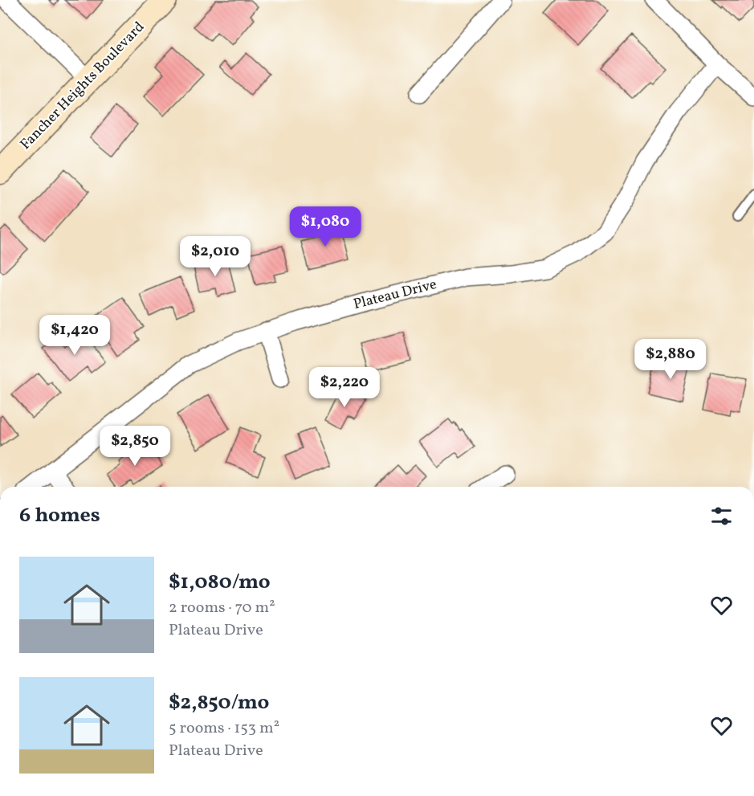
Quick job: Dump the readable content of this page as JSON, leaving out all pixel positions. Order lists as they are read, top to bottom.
{
  "streets": {
    "street": ["Fancher Heights Boulevard", "Plateau Drive"]
  },
  "page": {
    "price": [
      "$1,080",
      "$2,010",
      "$1,420",
      "$2,880",
      "$2,220",
      "$2,850"
    ],
    "heading": "6 homes",
    "list": [
      {
        "name": "$1,080/mo",
        "note": "2 rooms · 70 m² · Plateau Drive"
      },
      {
        "name": "$2,850/mo",
        "note": "5 rooms · 153 m² · Plateau Drive"
      }
    ]
  }
}
